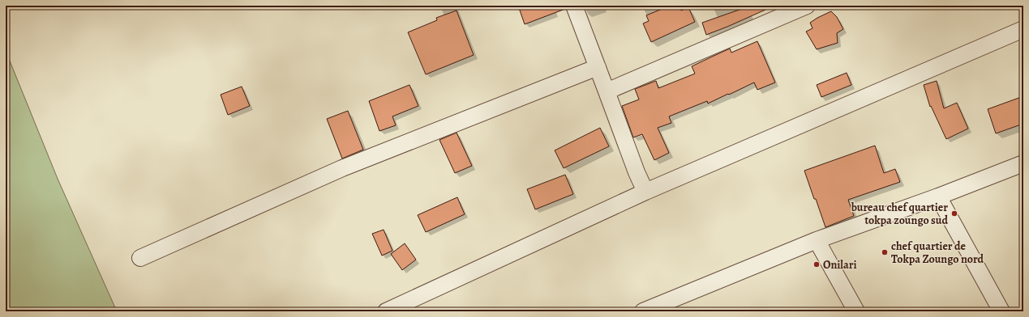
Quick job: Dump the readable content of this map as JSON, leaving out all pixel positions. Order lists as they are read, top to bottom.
{
  "places": ["bureau chef quartier tokpa zoungo sud", "chef quartier de Tokpa Zoungo nord", "Onilari"]
}
